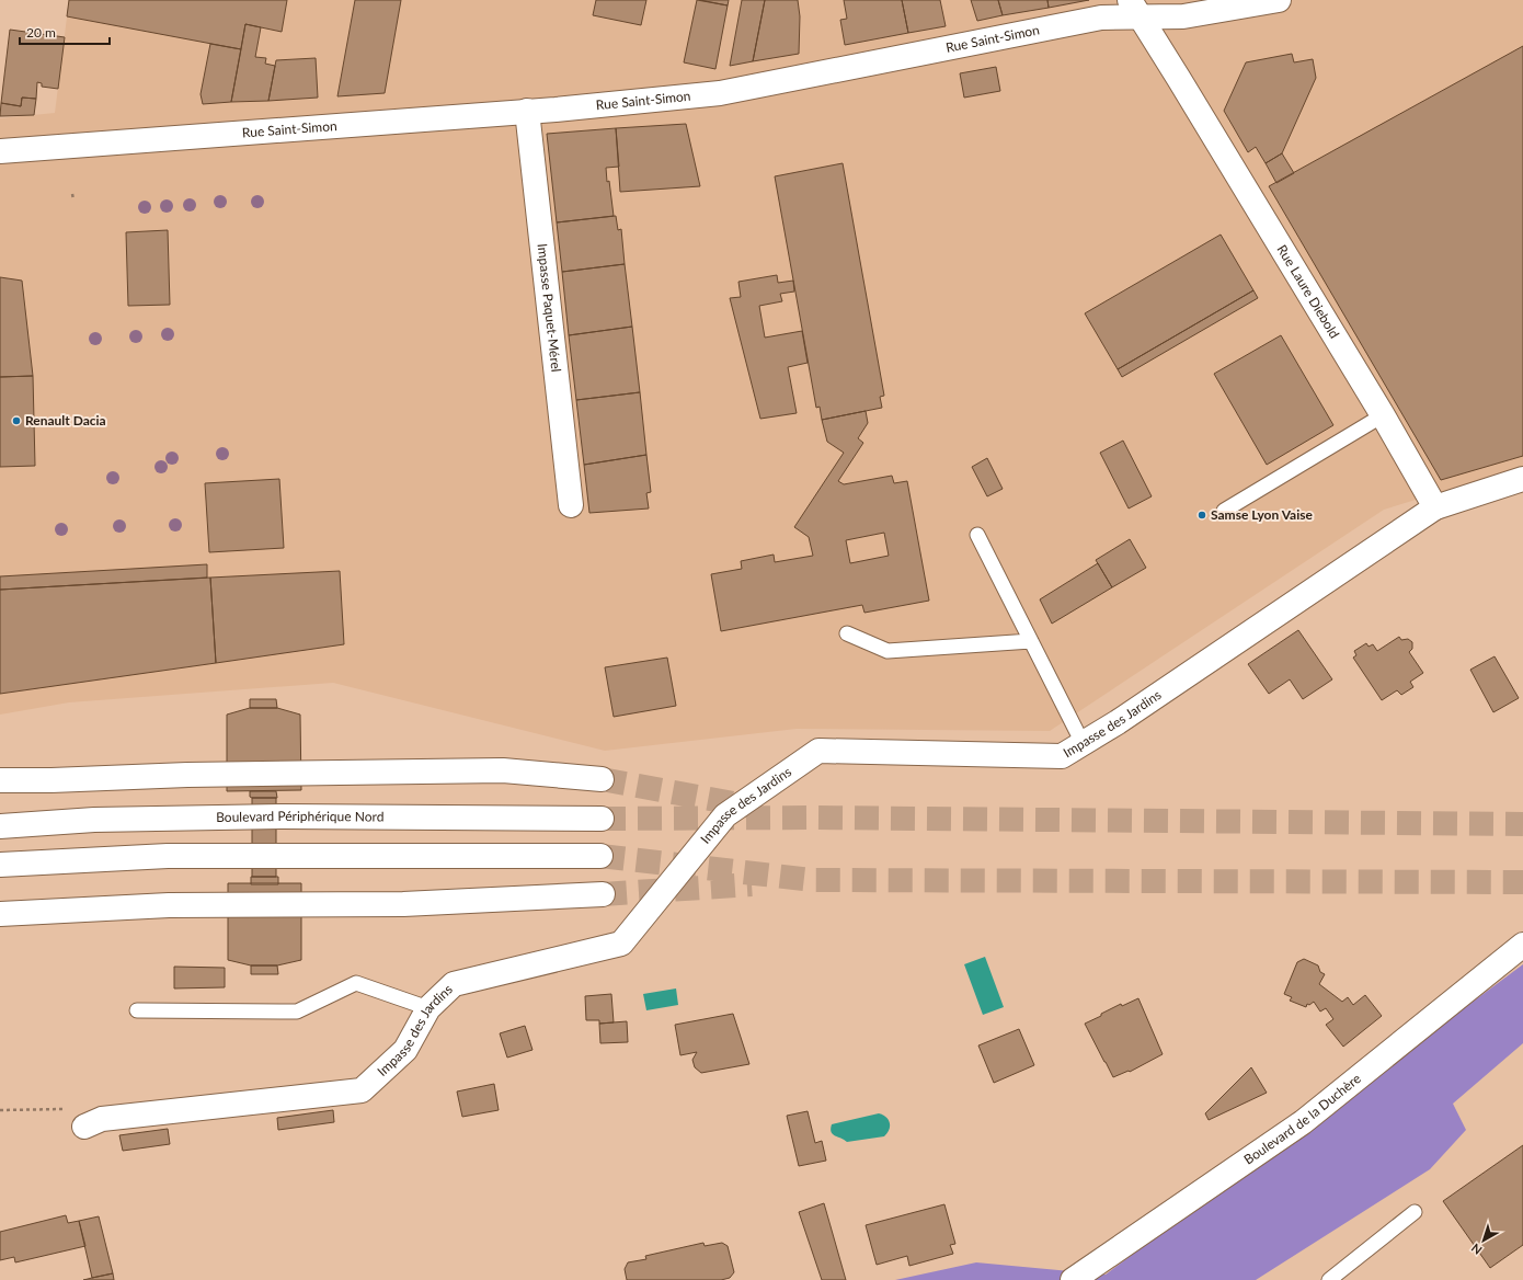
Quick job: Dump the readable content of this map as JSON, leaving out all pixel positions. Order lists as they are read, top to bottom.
{
  "streets": {
    "main road": [
      "Rue Saint-Simon",
      "Rue Laure Diebold",
      "Impasse Paquet-Mérel",
      "Impasse des Jardins",
      "Boulevard Périphérique Nord",
      "Boulevard de la Duchère"
    ]
  },
  "crossings": [
    ["Rue Saint-Simon", "Rue Laure Diebold"],
    ["Rue Saint-Simon", "Impasse Paquet-Mérel"],
    ["Rue Laure Diebold", "Impasse des Jardins"]
  ],
  "places": ["Renault Dacia", "Samse Lyon Vaise"],
  "scale_bar": "20 m",
  "north": "bottom left"
}
